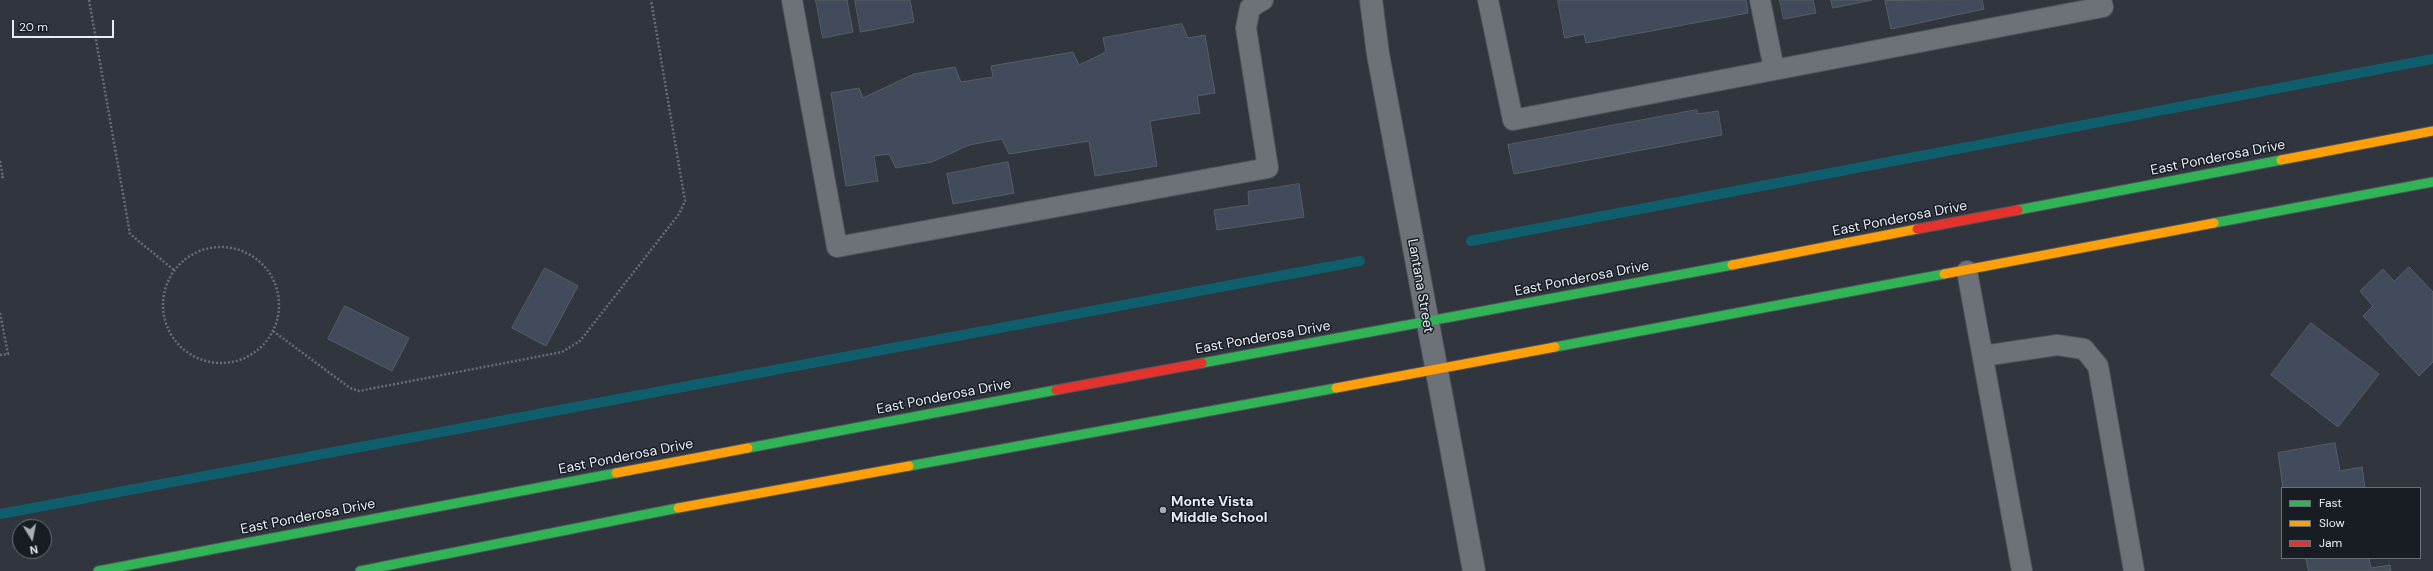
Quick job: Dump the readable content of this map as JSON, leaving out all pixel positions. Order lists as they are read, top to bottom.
{
  "streets": {
    "main road": ["East Ponderosa Drive"],
    "street": ["Lantana Street"]
  },
  "crossings": [
    ["East Ponderosa Drive", "Lantana Street"]
  ],
  "places": ["Monte Vista Middle School"],
  "legend": ["Fast", "Slow", "Jam"],
  "scale_bar": "20 m",
  "north": "bottom"
}
